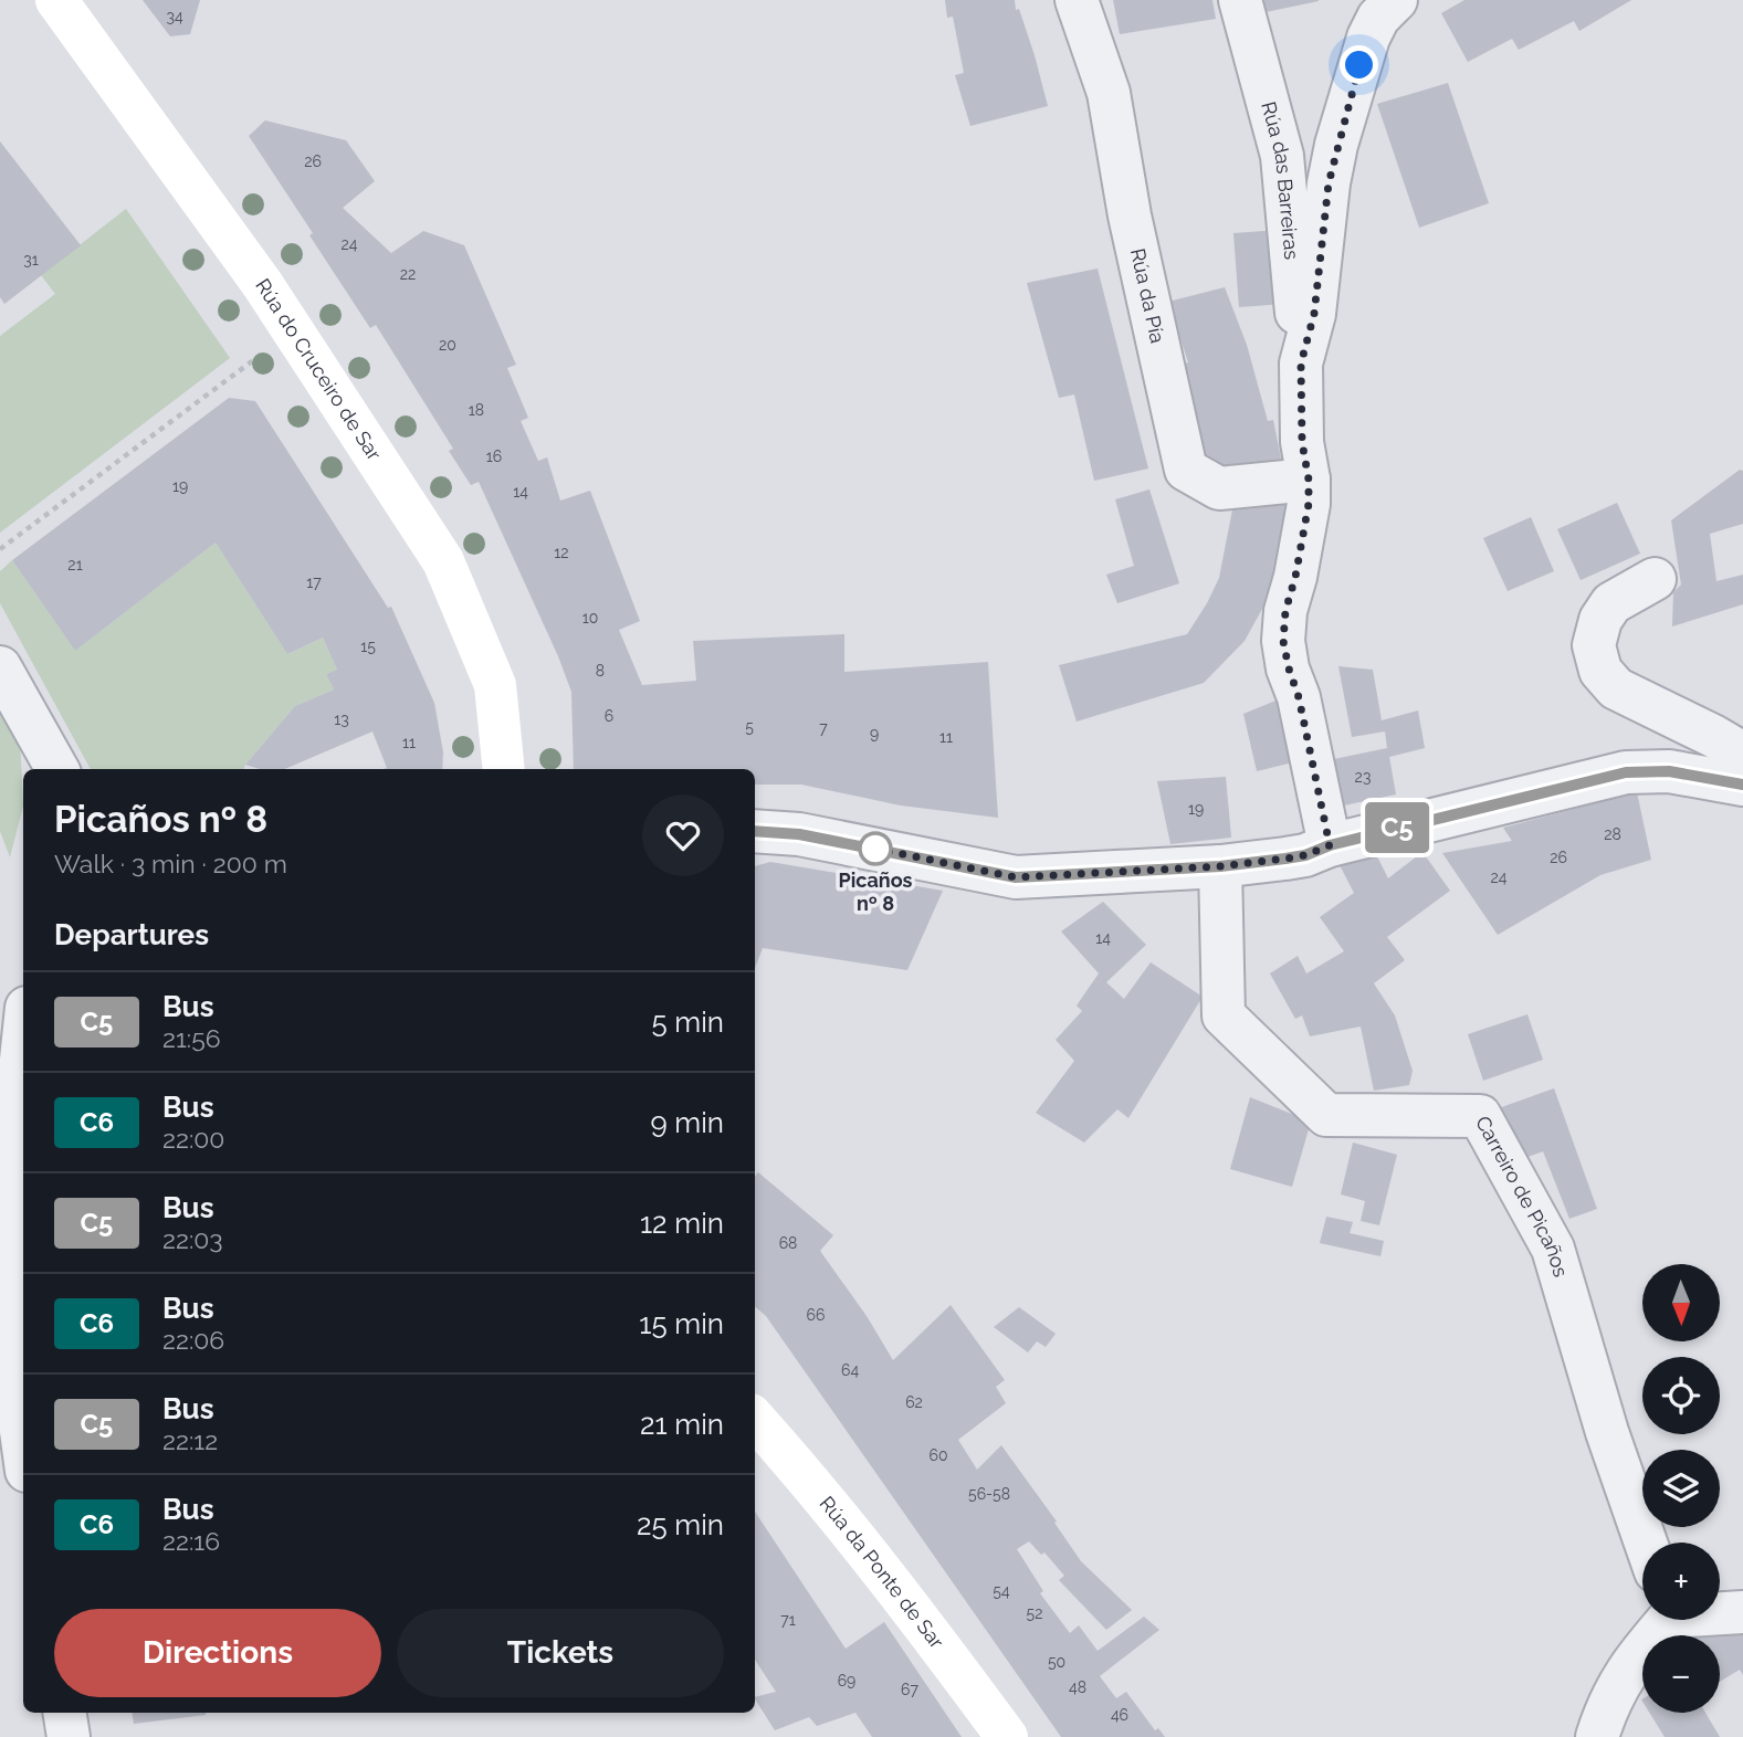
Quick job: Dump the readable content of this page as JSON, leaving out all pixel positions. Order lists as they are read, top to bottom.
{
  "streets": {
    "street": [
      "Rúa das Barreiras",
      "Rúa da Pía",
      "Rúa do Cruceiro de Sar",
      "Carreiro de Picaños",
      "Rúa da Ponte de Sar"
    ]
  },
  "places": ["Picaños nº 8"],
  "lines": ["bus line C5"],
  "house_numbers": [
    "34",
    "26",
    "24",
    "31",
    "22",
    "20",
    "18",
    "16",
    "19",
    "14",
    "12",
    "21",
    "17",
    "10",
    "15",
    "8",
    "6",
    "13",
    "5",
    "7",
    "9",
    "11",
    "11",
    "23",
    "19",
    "28",
    "26",
    "24",
    "14",
    "68",
    "66",
    "64",
    "62",
    "60",
    "56-58",
    "54",
    "52",
    "71",
    "50",
    "69",
    "48",
    "67",
    "46"
  ],
  "north": "bottom",
  "page": {
    "on_map": "C5",
    "heading": [
      ["Picaños nº 8", "Walk · 3 min · 200 m"],
      "Departures"
    ],
    "list": [
      {
        "mark": "C5",
        "name": "Bus",
        "note": "21:56",
        "value": "5 min"
      },
      {
        "mark": "C6",
        "name": "Bus",
        "note": "22:00",
        "value": "9 min"
      },
      {
        "mark": "C5",
        "name": "Bus",
        "note": "22:03",
        "value": "12 min"
      },
      {
        "mark": "C6",
        "name": "Bus",
        "note": "22:06",
        "value": "15 min"
      },
      {
        "mark": "C5",
        "name": "Bus",
        "note": "22:12",
        "value": "21 min"
      },
      {
        "mark": "C6",
        "name": "Bus",
        "note": "22:16",
        "value": "25 min"
      }
    ],
    "map_buttons": ["+", "−"],
    "buttons": ["Directions", "Tickets"]
  }
}
